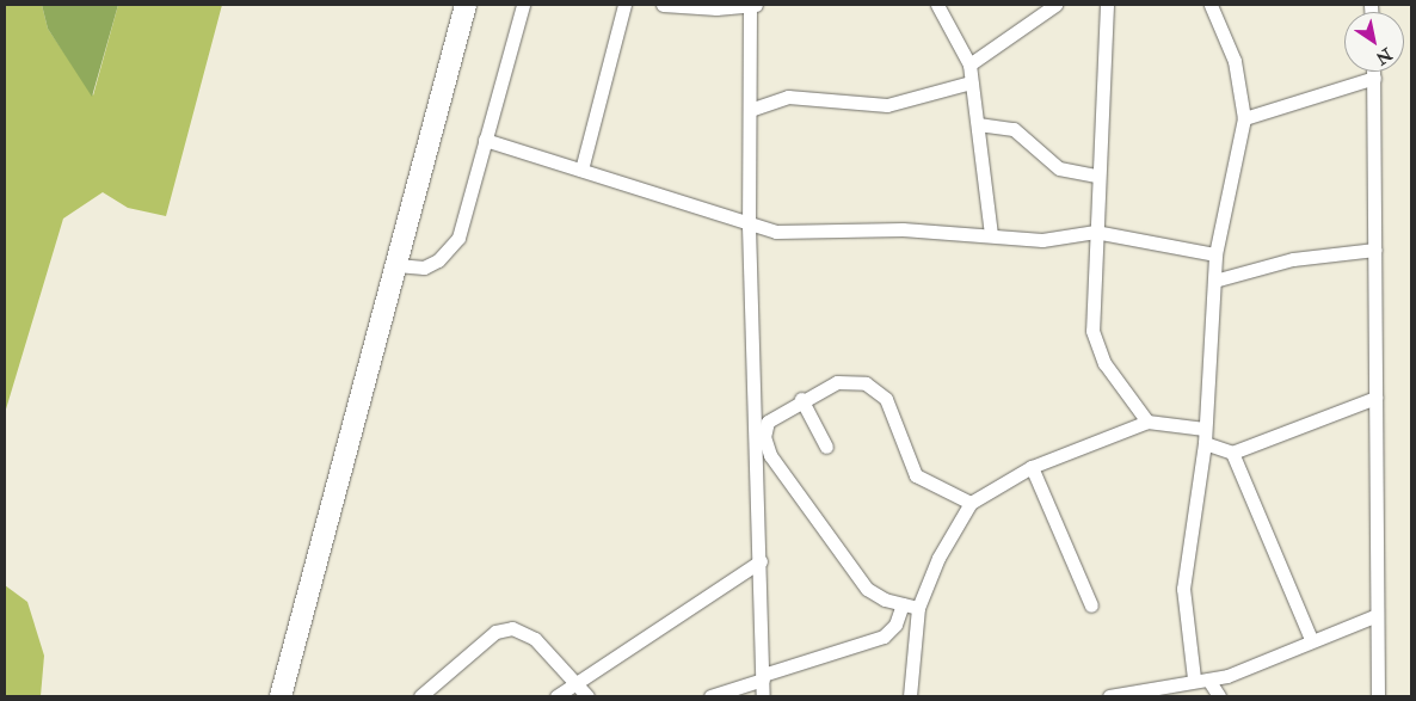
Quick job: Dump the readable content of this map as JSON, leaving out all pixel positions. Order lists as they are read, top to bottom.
{
  "north": "bottom right"
}
